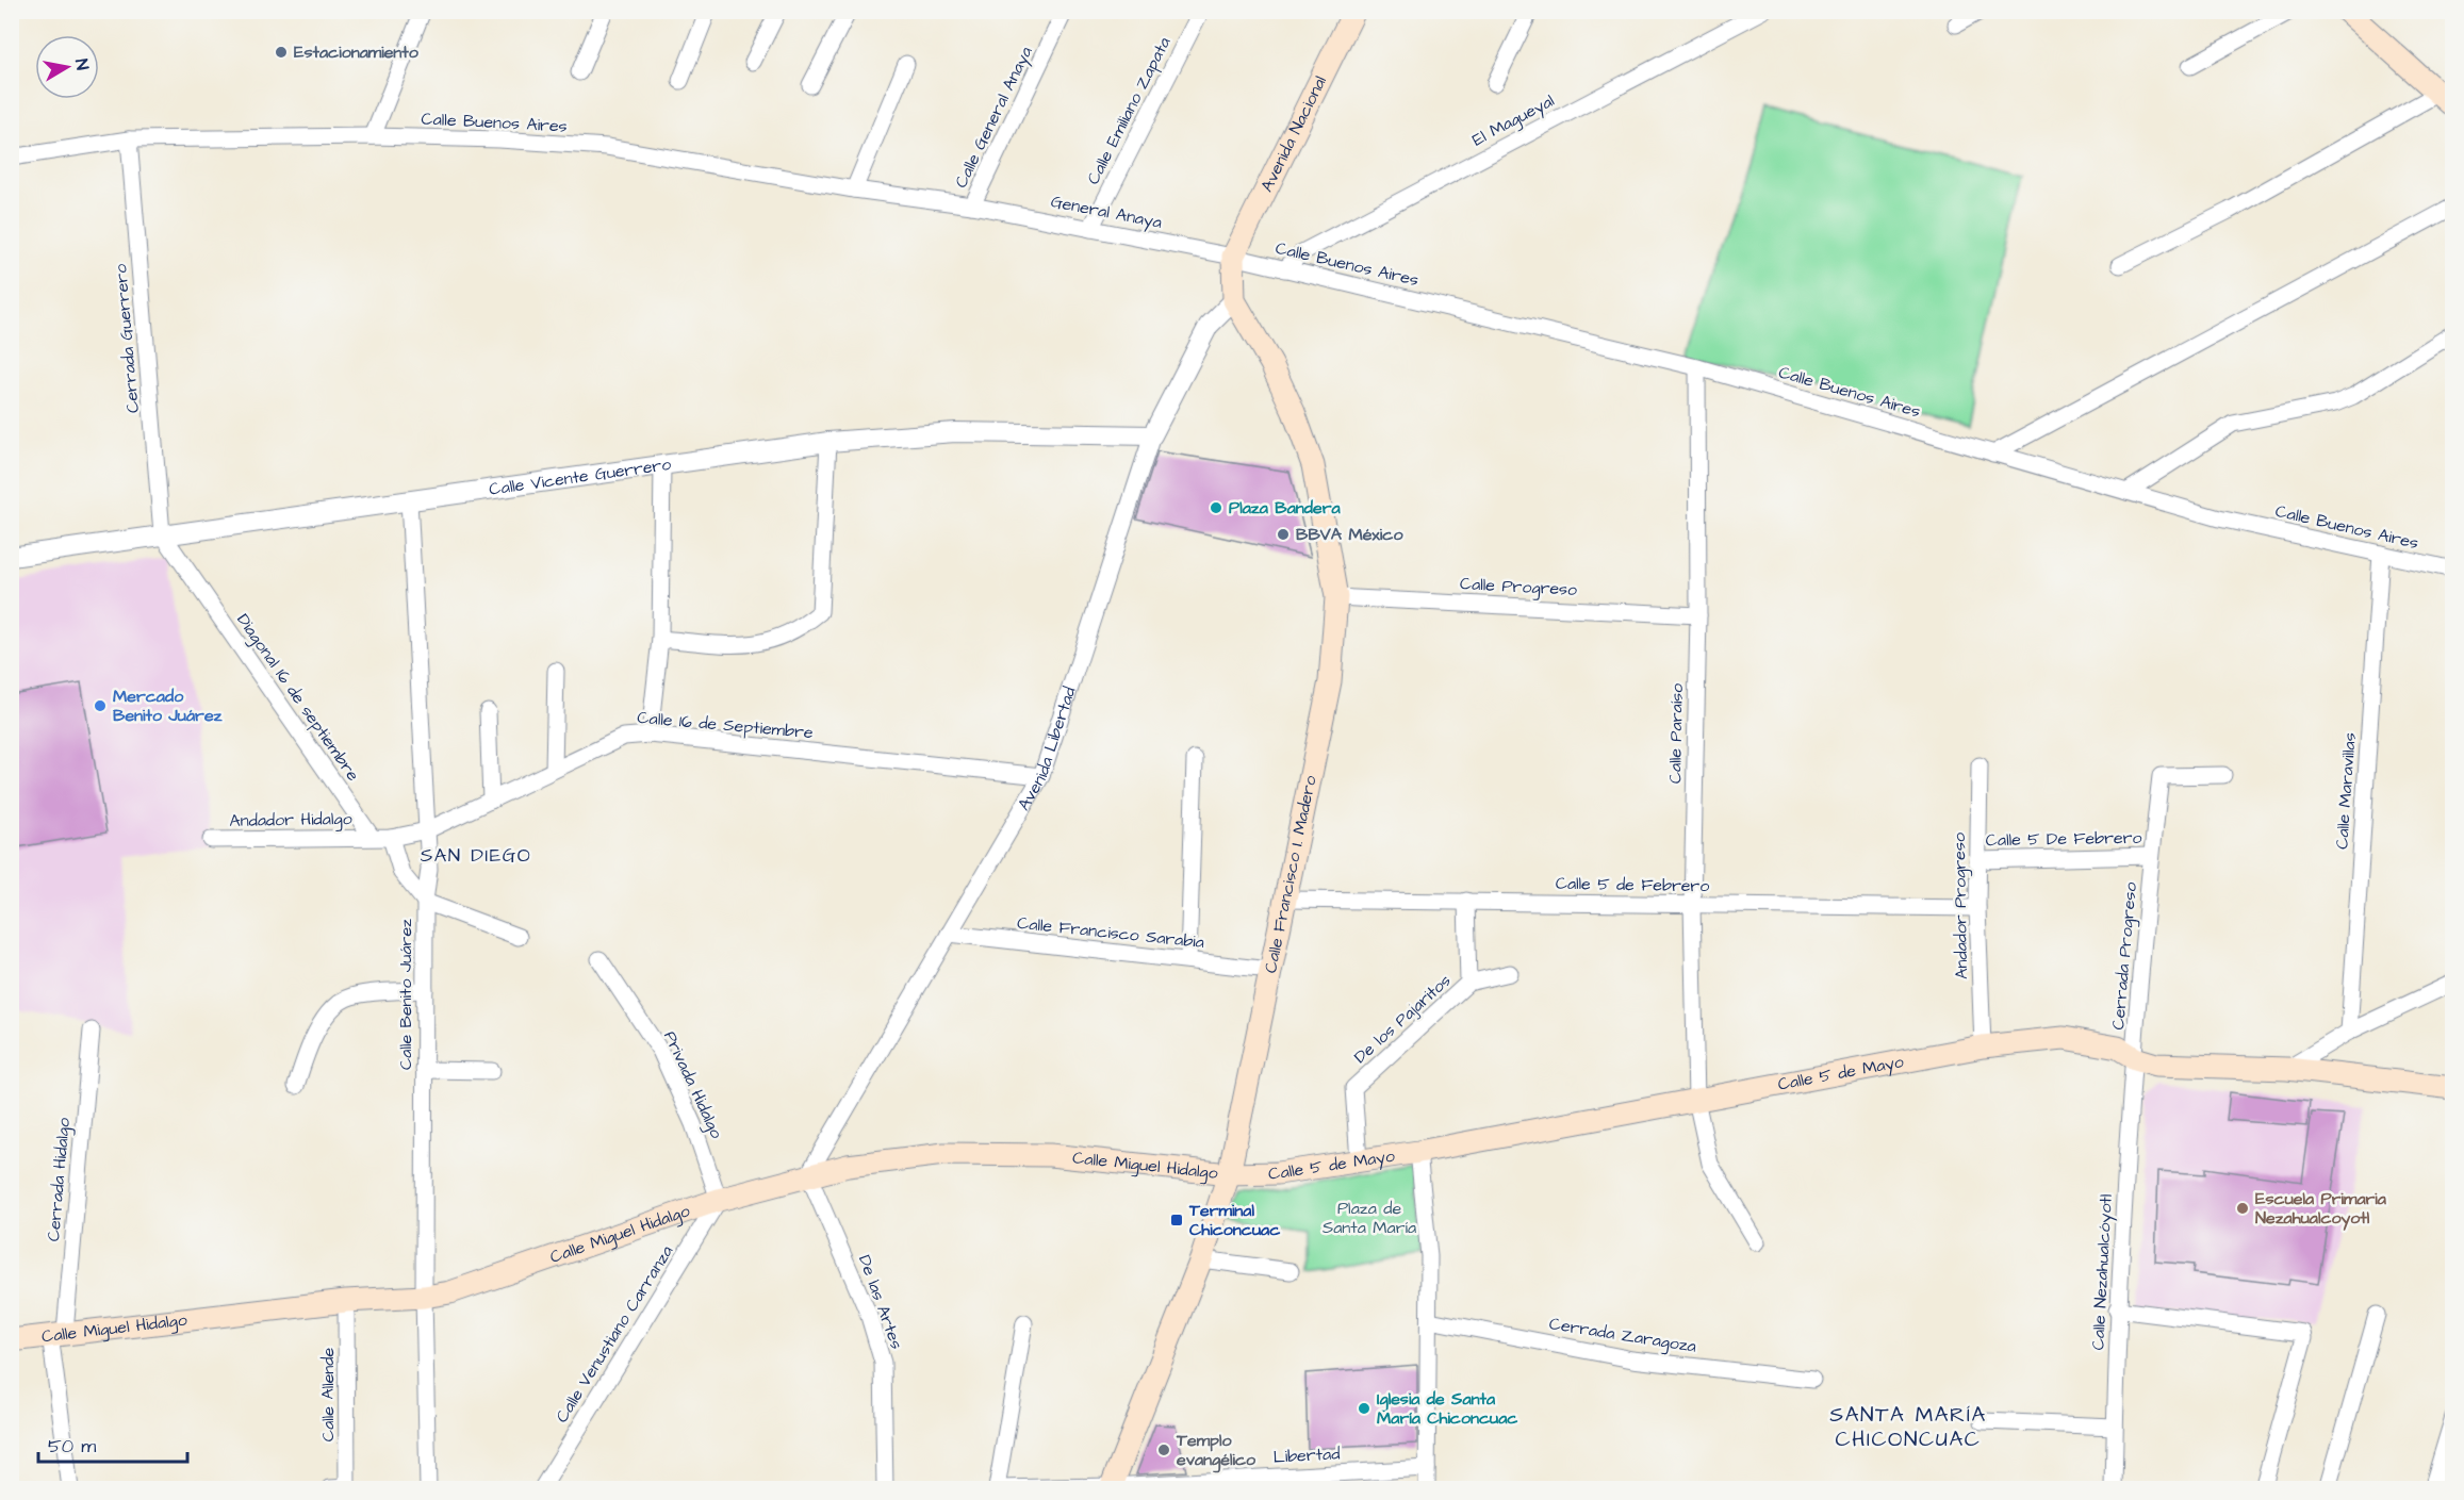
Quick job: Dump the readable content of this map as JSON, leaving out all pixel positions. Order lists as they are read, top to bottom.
{
  "streets": {
    "main road": [
      "Avenida Nacional",
      "Calle Francisco I. Madero",
      "Calle 5 de Mayo",
      "Calle Miguel Hidalgo"
    ],
    "street": [
      "Calle Emiliano Zapata",
      "Calle General Anaya",
      "El Magueyal",
      "Calle Buenos Aires",
      "General Anaya",
      "Cerrada Guerrero",
      "Calle Vicente Guerrero",
      "Calle Progreso",
      "Diagonal 16 de septiembre",
      "Calle 16 de Septiembre",
      "Calle Paraíso",
      "Avenida Libertad",
      "Calle Maravillas",
      "Andador Hidalgo",
      "Calle 5 De Febrero",
      "Calle 5 de Febrero",
      "Andador Progreso",
      "Calle Francisco Sarabia",
      "Cerrada Progreso",
      "Calle Benito Juárez",
      "De los Pajaritos",
      "Privada Hidalgo",
      "Cerrada Hidalgo",
      "Calle Nezahualcóyotl",
      "De las Artes",
      "Calle Venustiano Carranza",
      "Cerrada Zaragoza",
      "Calle Allende",
      "Libertad"
    ]
  },
  "crossings": [
    ["Calle Emiliano Zapata", "General Anaya"],
    ["Calle General Anaya", "Calle Buenos Aires"],
    ["Calle General Anaya", "General Anaya"],
    ["El Magueyal", "Calle Buenos Aires"],
    ["Calle Buenos Aires", "Avenida Nacional"],
    ["Calle Buenos Aires", "General Anaya"],
    ["Calle Buenos Aires", "Cerrada Guerrero"],
    ["Calle Buenos Aires", "Calle Paraíso"],
    ["Calle Buenos Aires", "Calle Maravillas"],
    ["Calle Buenos Aires", "Calle Francisco I. Madero"],
    ["Avenida Nacional", "General Anaya"],
    ["Avenida Nacional", "Calle Francisco I. Madero"],
    ["General Anaya", "Calle Francisco I. Madero"],
    ["Cerrada Guerrero", "Calle Vicente Guerrero"],
    ["Cerrada Guerrero", "Diagonal 16 de septiembre"],
    ["Calle Vicente Guerrero", "Diagonal 16 de septiembre"],
    ["Calle Vicente Guerrero", "Avenida Libertad"],
    ["Calle Vicente Guerrero", "Calle Benito Juárez"],
    ["Calle Progreso", "Calle Paraíso"],
    ["Calle Progreso", "Calle Francisco I. Madero"],
    ["Diagonal 16 de septiembre", "Andador Hidalgo"],
    ["Calle 16 de Septiembre", "Avenida Libertad"],
    ["Calle 16 de Septiembre", "Calle Benito Juárez"],
    ["Calle Paraíso", "Calle 5 de Febrero"],
    ["Calle Paraíso", "Calle 5 de Mayo"],
    ["Avenida Libertad", "Calle Francisco I. Madero"],
    ["Avenida Libertad", "Calle Francisco Sarabia"],
    ["Avenida Libertad", "Calle Miguel Hidalgo"],
    ["Avenida Libertad", "De las Artes"],
    ["Calle 5 De Febrero", "Andador Progreso"],
    ["Calle 5 De Febrero", "Cerrada Progreso"],
    ["Calle Francisco I. Madero", "Calle 5 de Febrero"],
    ["Calle Francisco I. Madero", "Calle Francisco Sarabia"],
    ["Calle Francisco I. Madero", "Calle 5 de Mayo"],
    ["Calle Francisco I. Madero", "Calle Miguel Hidalgo"],
    ["Calle Francisco I. Madero", "Libertad"],
    ["Calle 5 de Febrero", "Andador Progreso"],
    ["Calle 5 de Febrero", "De los Pajaritos"],
    ["Andador Progreso", "Calle 5 de Mayo"],
    ["Cerrada Progreso", "Calle 5 de Mayo"],
    ["Cerrada Progreso", "Calle Nezahualcóyotl"],
    ["Calle Benito Juárez", "Calle Miguel Hidalgo"],
    ["De los Pajaritos", "Calle 5 de Mayo"],
    ["Calle 5 de Mayo", "Calle Miguel Hidalgo"],
    ["Calle 5 de Mayo", "Calle Nezahualcóyotl"],
    ["Privada Hidalgo", "Calle Miguel Hidalgo"],
    ["Privada Hidalgo", "Calle Venustiano Carranza"],
    ["Calle Miguel Hidalgo", "Cerrada Hidalgo"],
    ["Calle Miguel Hidalgo", "De las Artes"],
    ["Calle Miguel Hidalgo", "Calle Venustiano Carranza"],
    ["Calle Miguel Hidalgo", "Calle Allende"]
  ],
  "districts": ["SAN DIEGO", "SANTA MARÍA CHICONCUAC"],
  "parks": ["Plaza de Santa María"],
  "places": {
    "other": [
      "Estacionamiento",
      "Plaza Bandera",
      "BBVA México",
      "Mercado Benito Juárez",
      "Escuela Primaria Nezahualcoyotl",
      "Iglesia de Santa María Chiconcuac",
      "Templo evangélico"
    ],
    "transit": ["Terminal Chiconcuac"]
  },
  "scale_bar": "50 m",
  "north": "right"
}
